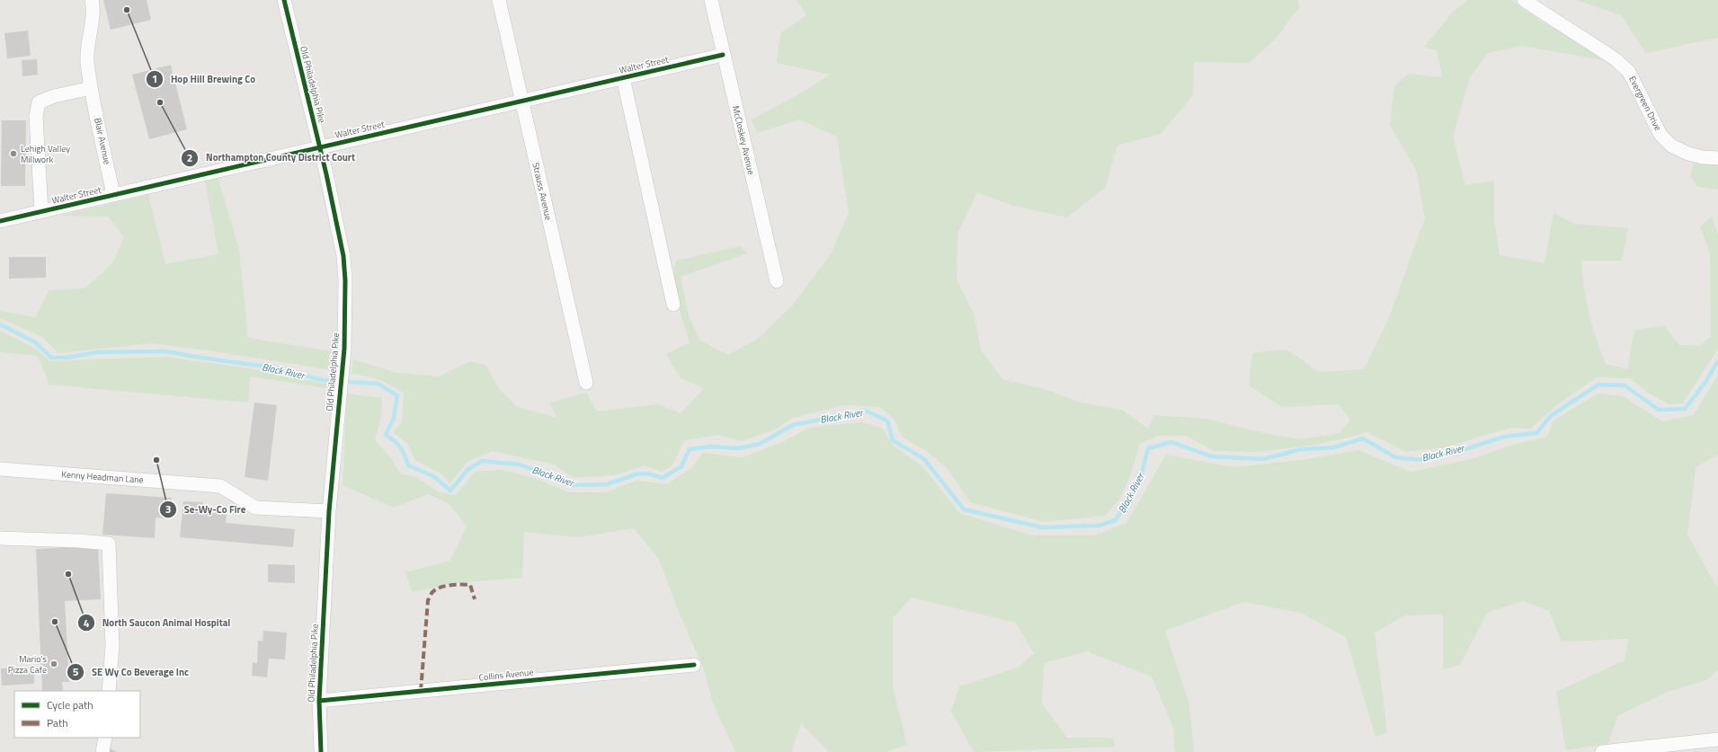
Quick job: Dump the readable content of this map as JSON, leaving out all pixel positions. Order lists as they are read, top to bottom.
{
  "streets": {
    "street": [
      "Walter Street",
      "Old Philadelphia Pike",
      "Evergreen Drive",
      "McCloskey Avenue",
      "Blair Avenue",
      "Strauss Avenue",
      "Kenny Headman Lane",
      "Collins Avenue"
    ]
  },
  "crossings": [
    ["Walter Street", "Old Philadelphia Pike"],
    ["Walter Street", "McCloskey Avenue"],
    ["Walter Street", "Blair Avenue"],
    ["Walter Street", "Strauss Avenue"],
    ["Old Philadelphia Pike", "Kenny Headman Lane"],
    ["Old Philadelphia Pike", "Collins Avenue"]
  ],
  "water": ["Black River"],
  "places": [
    "Hop Hill Brewing Co",
    "Northampton County District Court",
    "Lehigh Valley Millwork",
    "Se-Wy-Co Fire",
    "North Saucon Animal Hospital",
    "SE Wy Co Beverage Inc",
    "Mario's Pizza Cafe"
  ],
  "legend": ["Cycle path", "Path"]
}
